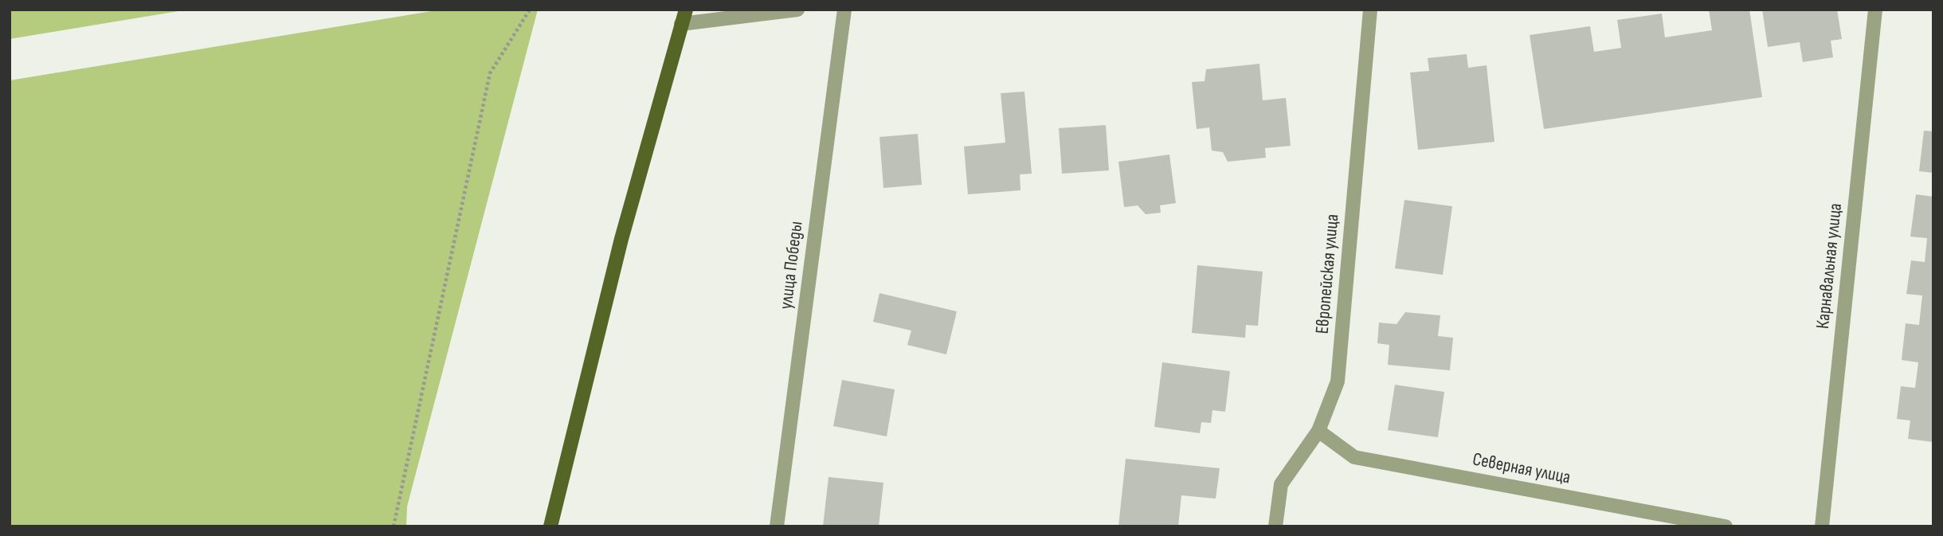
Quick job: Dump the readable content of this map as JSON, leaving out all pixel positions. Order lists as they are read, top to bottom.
{
  "streets": {
    "street": [
      "улица Победы",
      "Карнавальная улица",
      "Европейская улица",
      "Северная улица"
    ]
  },
  "crossings": [
    ["Европейская улица", "Северная улица"]
  ]
}
